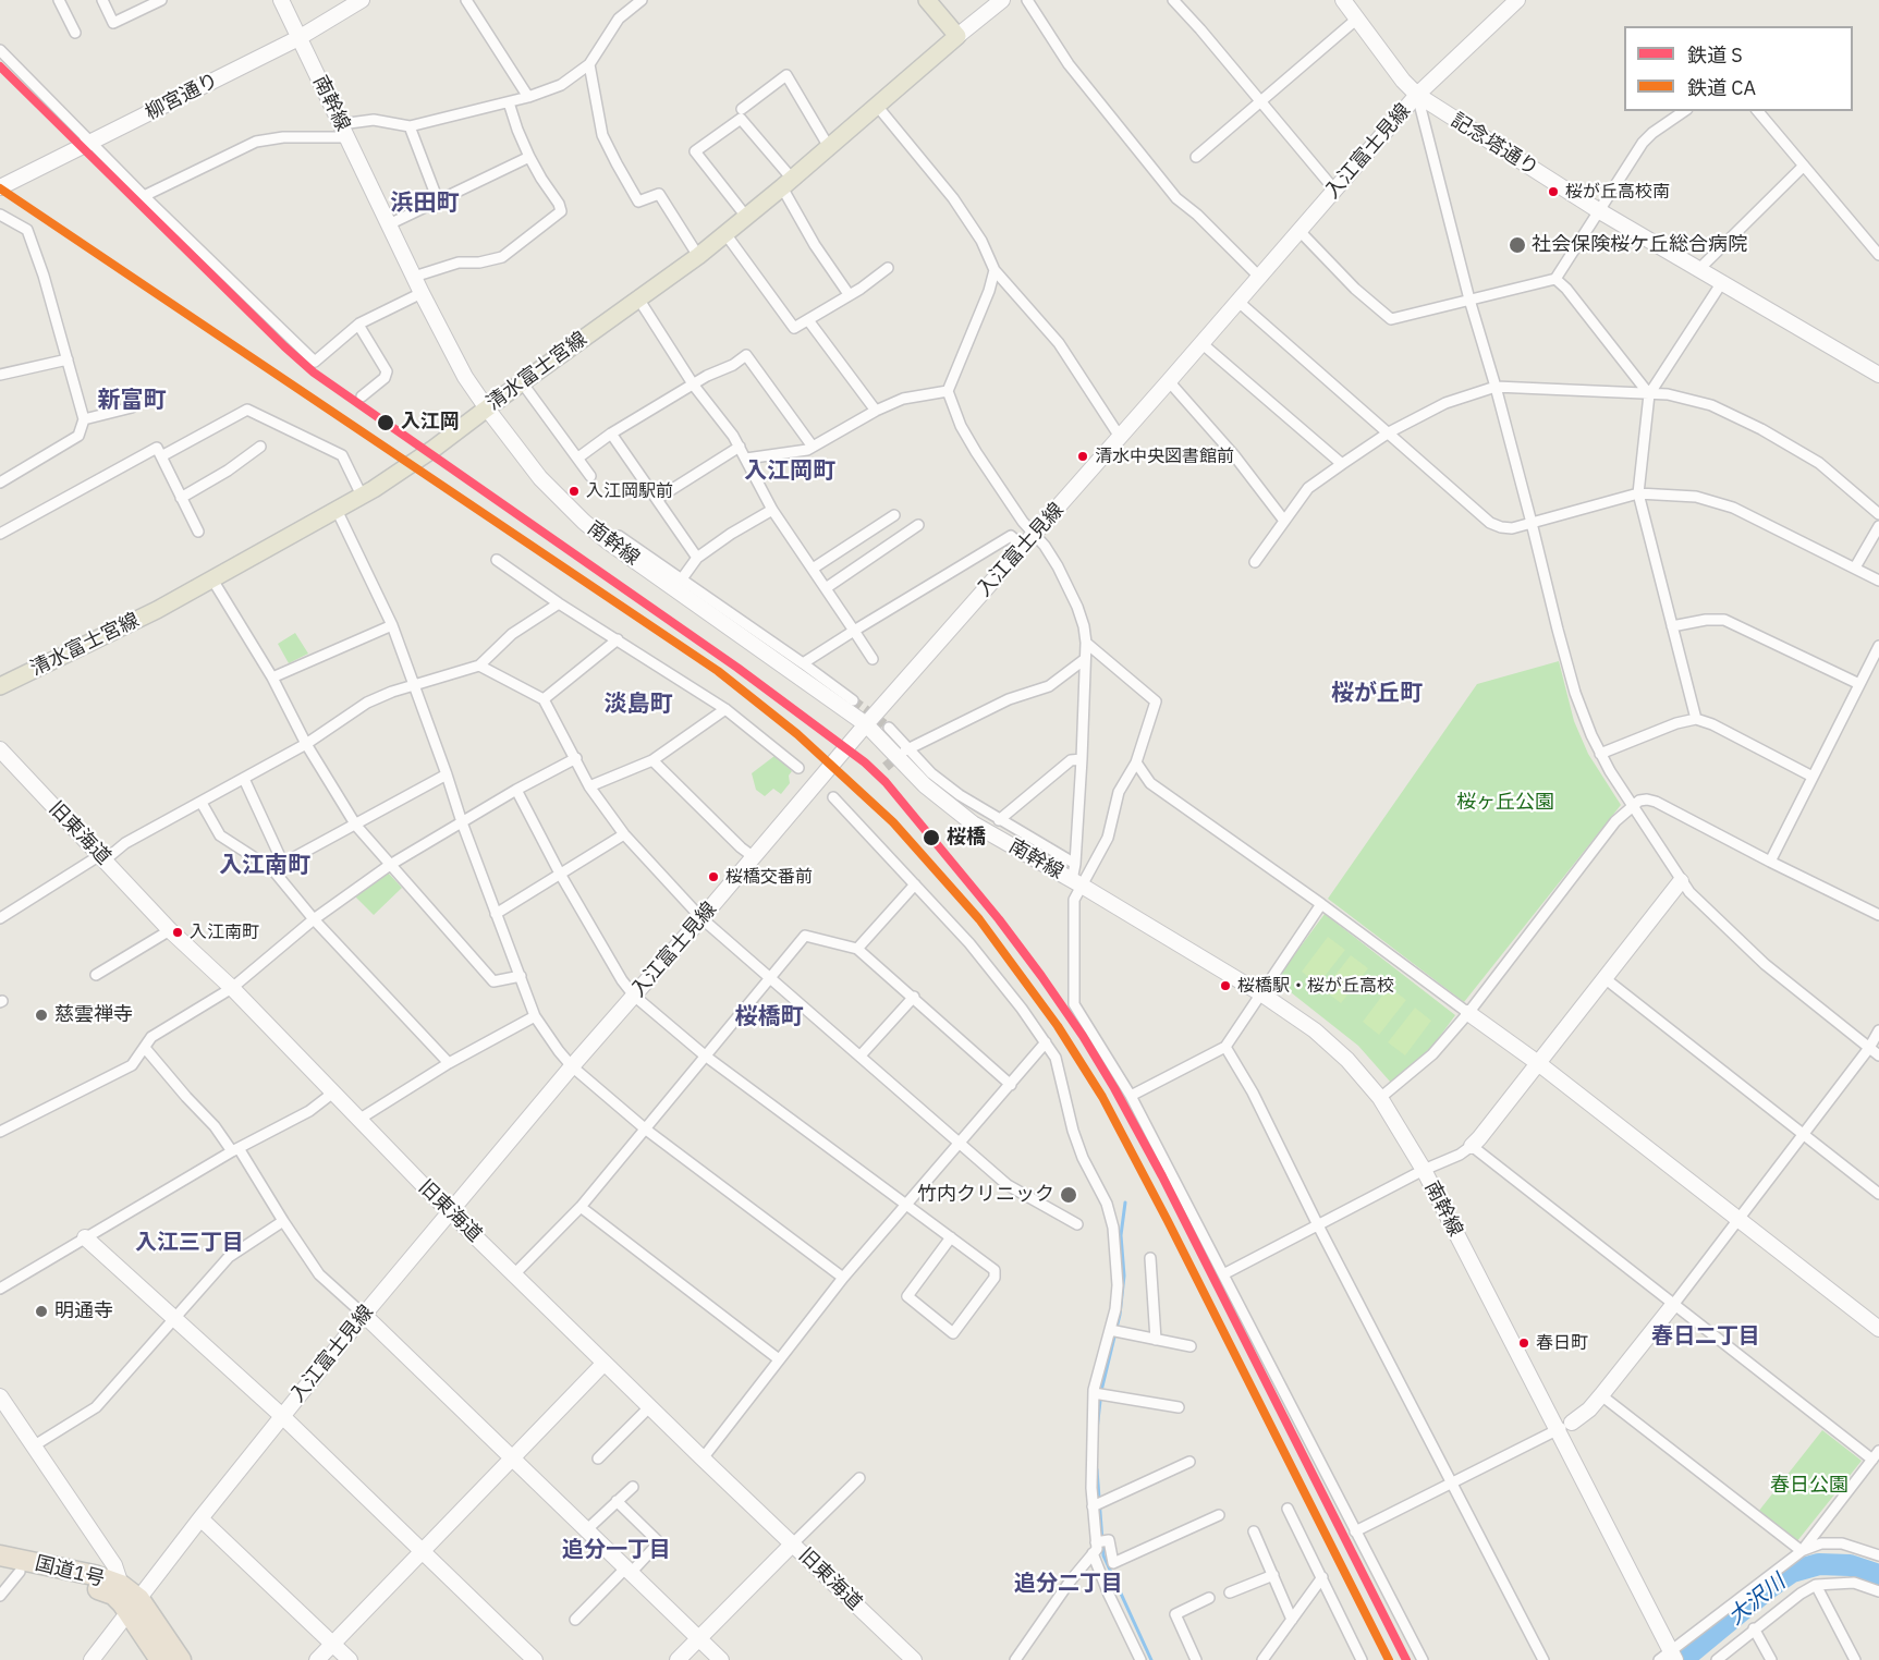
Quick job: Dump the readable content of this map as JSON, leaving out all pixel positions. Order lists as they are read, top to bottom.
{
  "streets": {
    "highway": ["国道1号"],
    "main road": ["清水富士宮線"],
    "street": [
      "柳宮通り",
      "南幹線",
      "記念塔通り",
      "入江富士見線",
      "旧東海道"
    ]
  },
  "crossings": [
    ["柳宮通り", "南幹線"],
    ["南幹線", "入江富士見線"],
    ["南幹線", "清水富士宮線"],
    ["記念塔通り", "入江富士見線"],
    ["入江富士見線", "旧東海道"],
    ["入江富士見線", "国道1号"]
  ],
  "districts": [
    "浜田町",
    "新富町",
    "入江岡町",
    "桜が丘町",
    "淡島町",
    "入江南町",
    "桜橋町",
    "入江三丁目",
    "春日二丁目",
    "追分一丁目",
    "追分二丁目"
  ],
  "water": ["大沢川"],
  "parks": ["桜ヶ丘公園", "春日公園"],
  "places": [
    "桜が丘高校南",
    "社会保険桜ケ丘総合病院",
    "入江岡",
    "清水中央図書館前",
    "入江岡駅前",
    "桜橋",
    "桜橋交番前",
    "入江南町",
    "桜橋駅・桜が丘高校",
    "慈雲禅寺",
    "竹内クリニック",
    "明通寺",
    "春日町"
  ],
  "lines": ["rail line S", "rail line CA"],
  "legend": ["鉄道 S", "鉄道 CA"]
}
